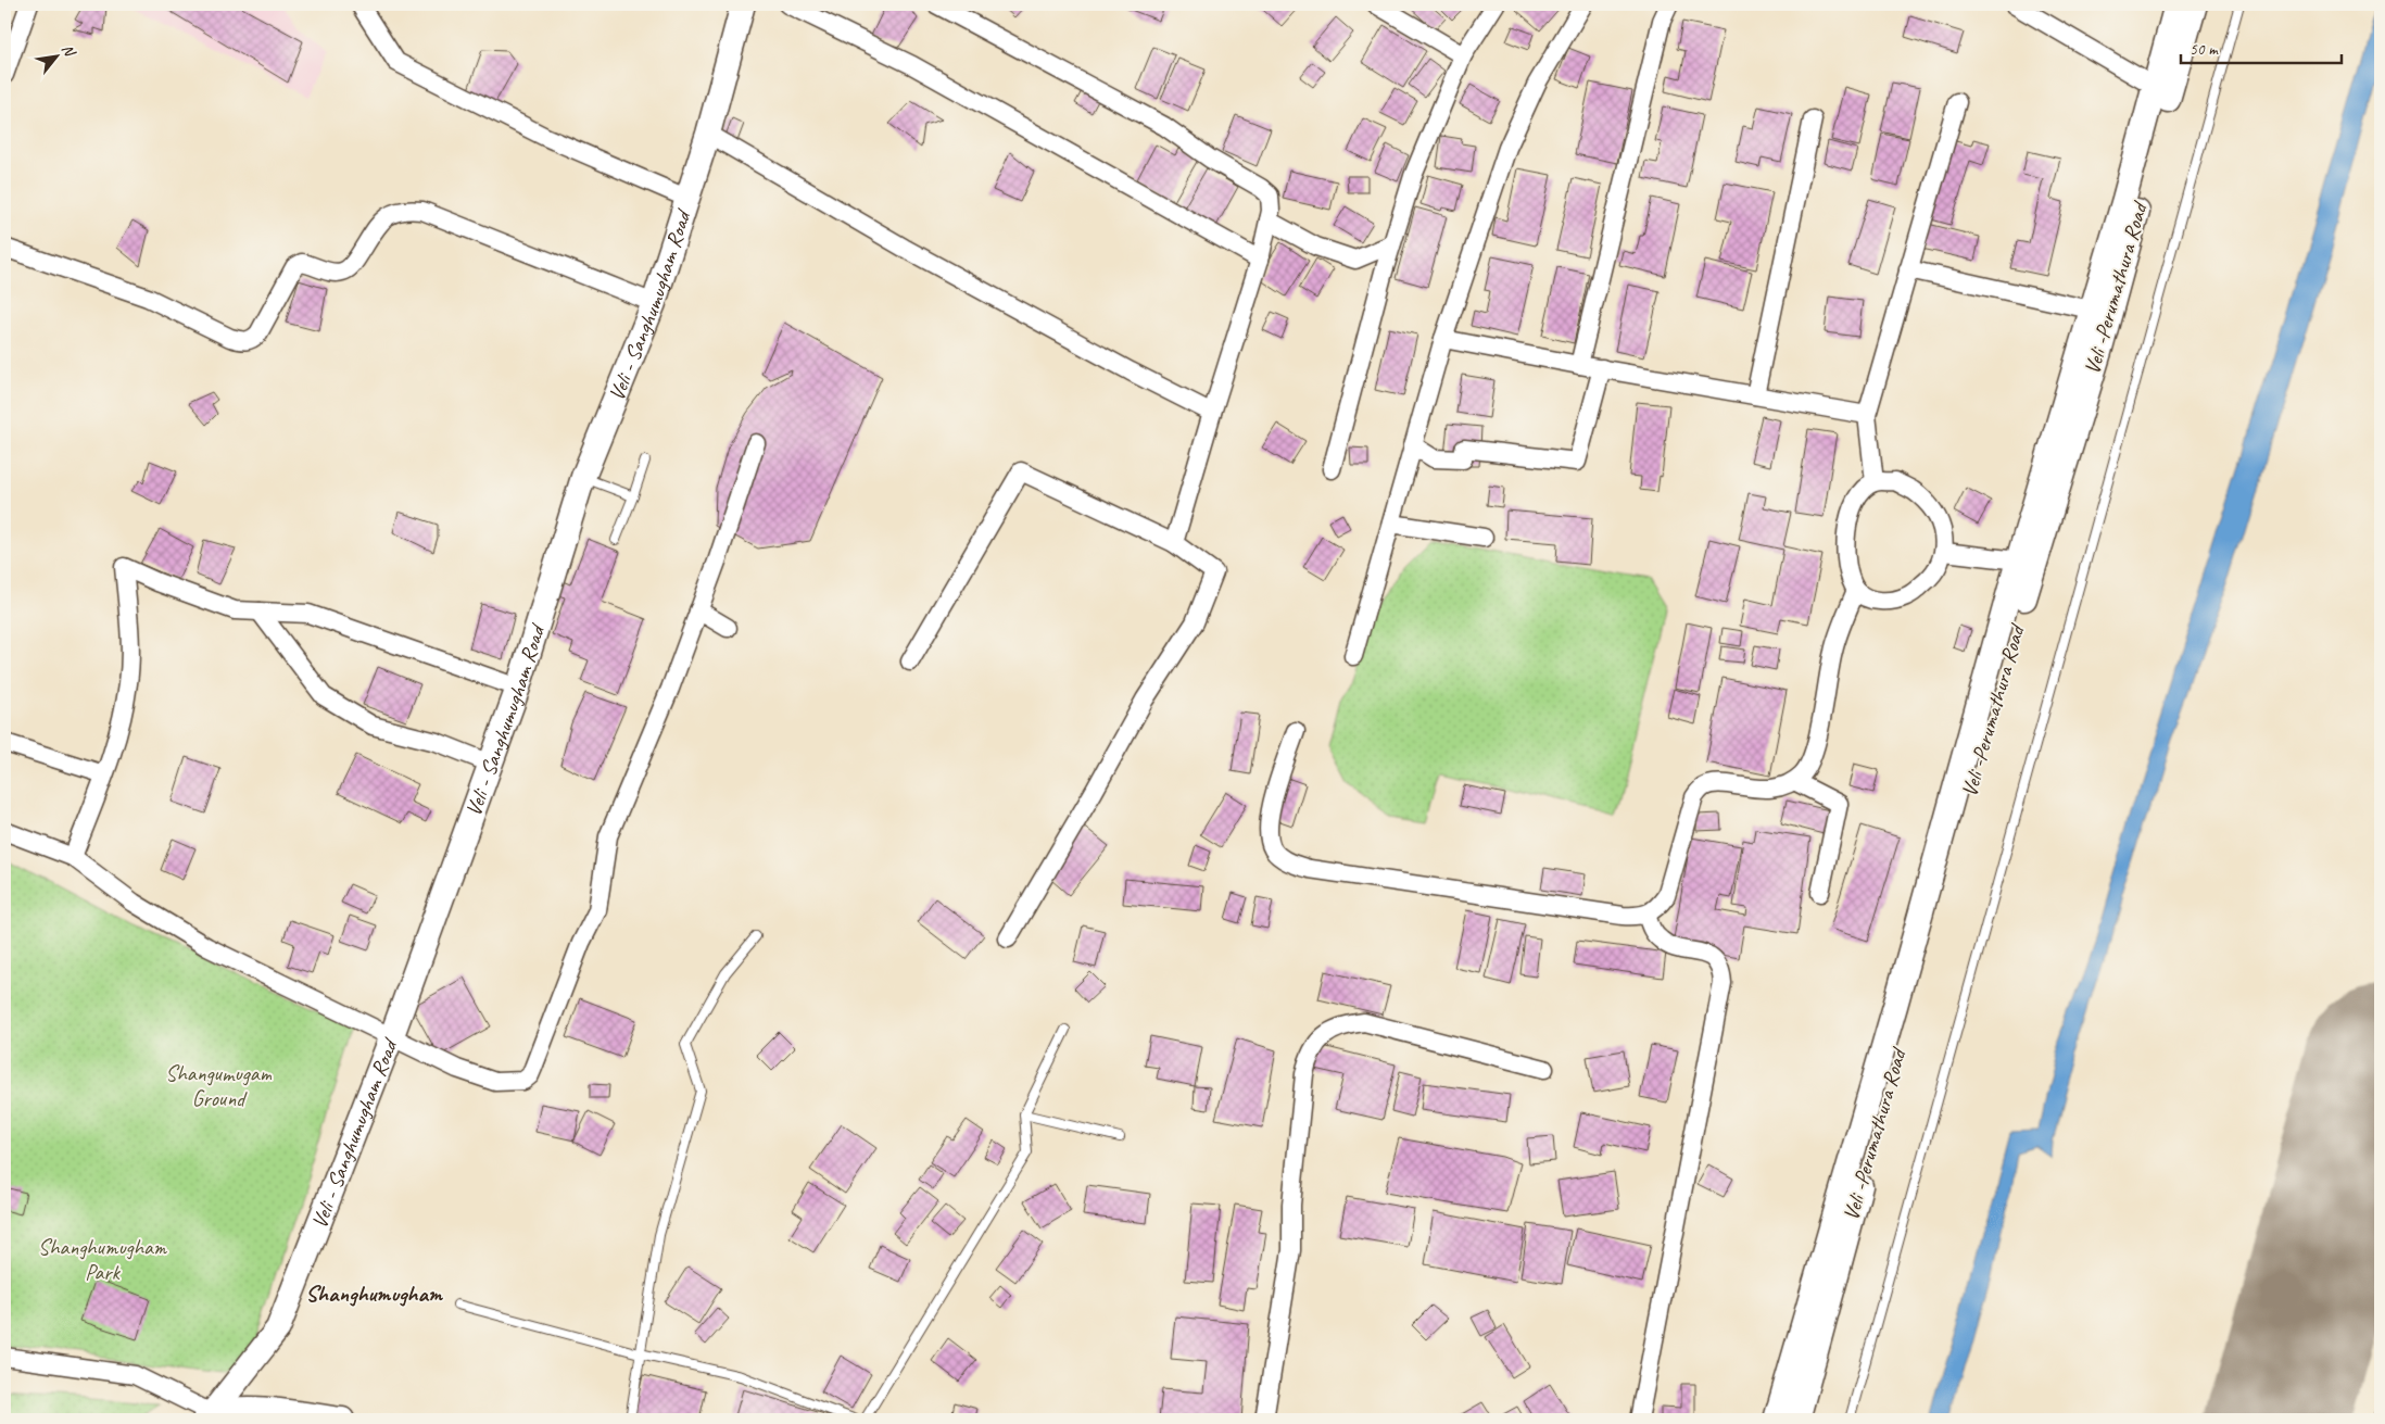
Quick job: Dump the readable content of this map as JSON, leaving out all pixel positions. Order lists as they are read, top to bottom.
{
  "streets": {
    "main road": ["Veli -Perumathura Road", "Veli - Sanghumugham Road"]
  },
  "districts": ["Shanghumugham"],
  "parks": ["Shangumugam Ground", "Shanghumugham Park"],
  "scale_bar": "50 m",
  "north": "top right"
}
